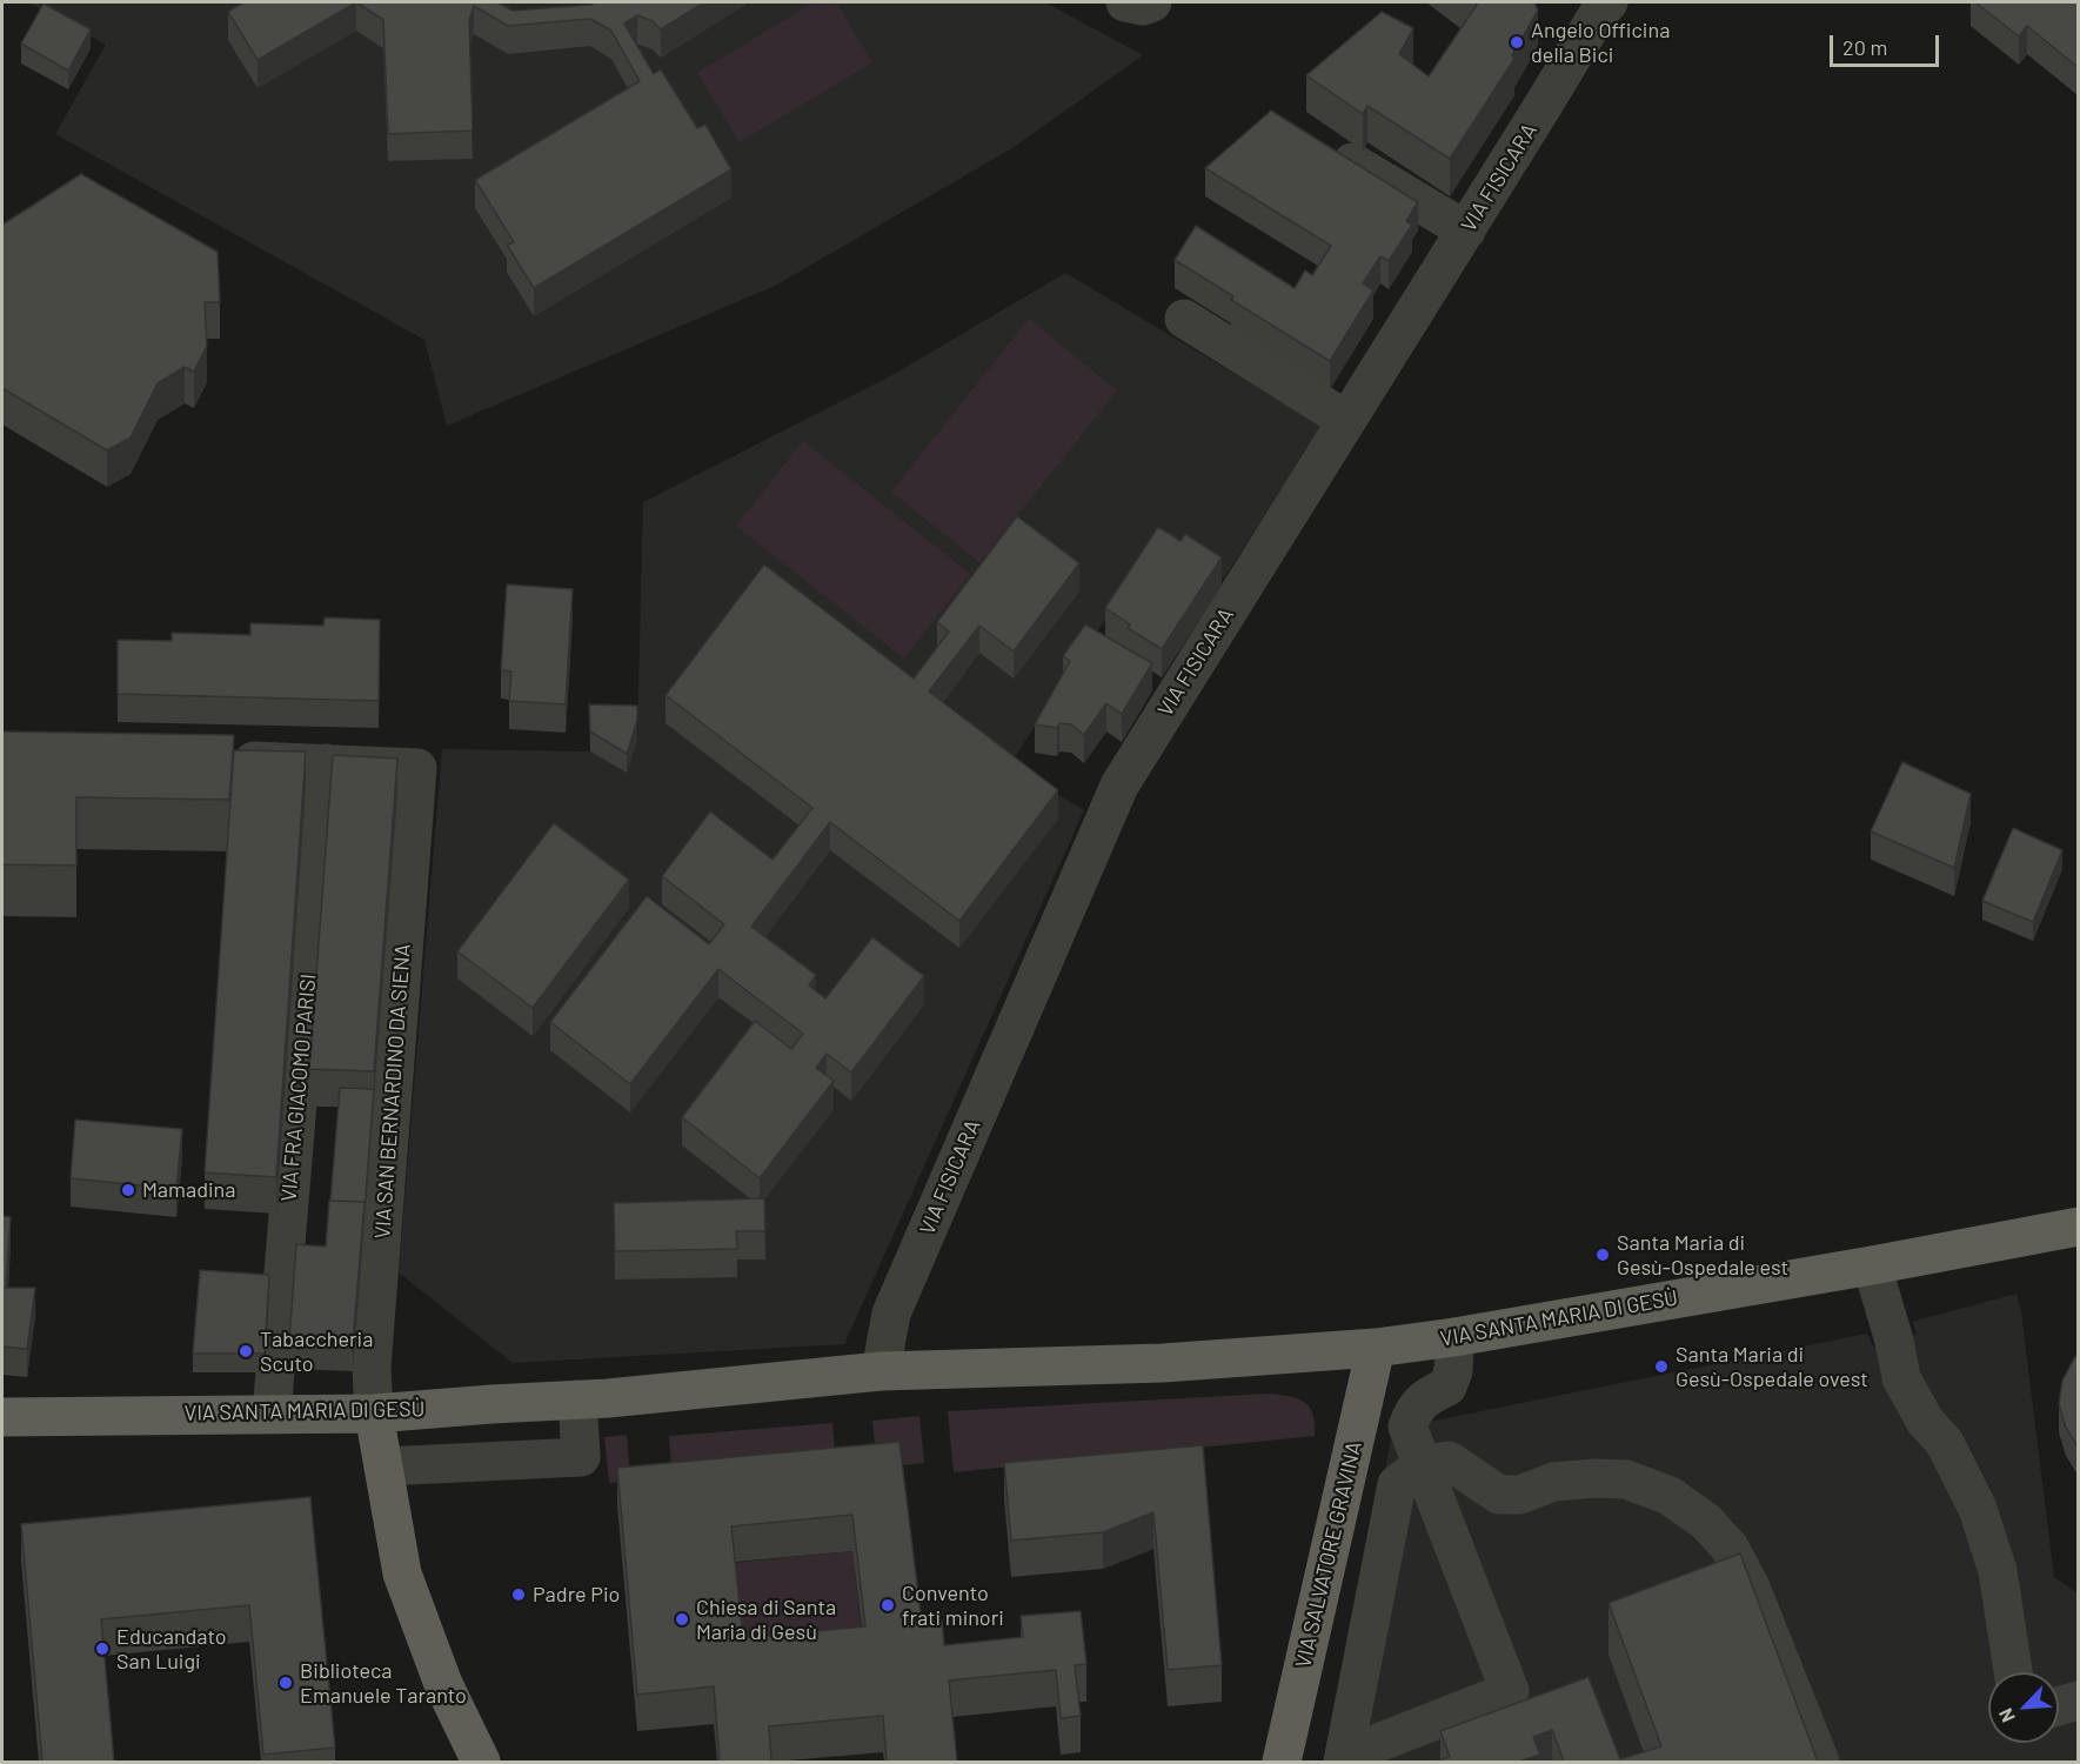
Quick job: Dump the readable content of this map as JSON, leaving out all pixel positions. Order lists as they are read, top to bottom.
{
  "streets": {
    "main road": ["VIA SANTA MARIA DI GESÙ", "VIA SALVATORE GRAVINA"],
    "street": ["VIA FISICARA", "VIA FRA GIACOMO PARISI", "VIA SAN BERNARDINO DA SIENA"]
  },
  "crossings": [
    ["VIA FRA GIACOMO PARISI", "VIA SAN BERNARDINO DA SIENA"],
    ["VIA FRA GIACOMO PARISI", "VIA SANTA MARIA DI GESÙ"],
    ["VIA SAN BERNARDINO DA SIENA", "VIA SANTA MARIA DI GESÙ"],
    ["VIA SANTA MARIA DI GESÙ", "VIA SALVATORE GRAVINA"]
  ],
  "places": [
    "Angelo Officina della Bici",
    "Mamadina",
    "Santa Maria di Gesù-Ospedale est",
    "Tabaccheria Scuto",
    "Santa Maria di Gesù-Ospedale ovest",
    "Padre Pio",
    "Convento frati minori",
    "Chiesa di Santa Maria di Gesù",
    "Educandato San Luigi",
    "Biblioteca Emanuele Taranto"
  ],
  "scale_bar": "20 m",
  "north": "bottom left"
}
